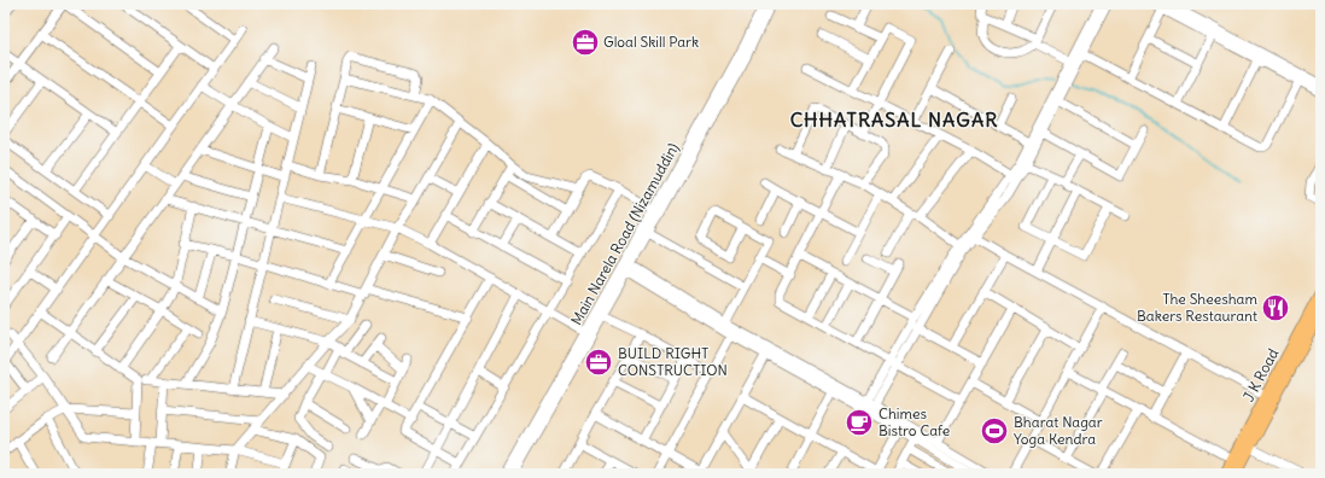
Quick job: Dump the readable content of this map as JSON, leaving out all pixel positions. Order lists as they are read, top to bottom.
{
  "streets": {
    "main road": ["J K Road"],
    "street": ["Main Narela Road (Nizamuddin)"]
  },
  "districts": ["CHHATRASAL NAGAR"],
  "places": {
    "office": ["Gloal Skill Park", "BUILD RIGHT CONSTRUCTION"],
    "restaurant": ["The Sheesham Bakers Restaurant"],
    "cafe": ["Chimes Bistro Cafe"],
    "sports": ["Bharat Nagar Yoga Kendra"]
  }
}
